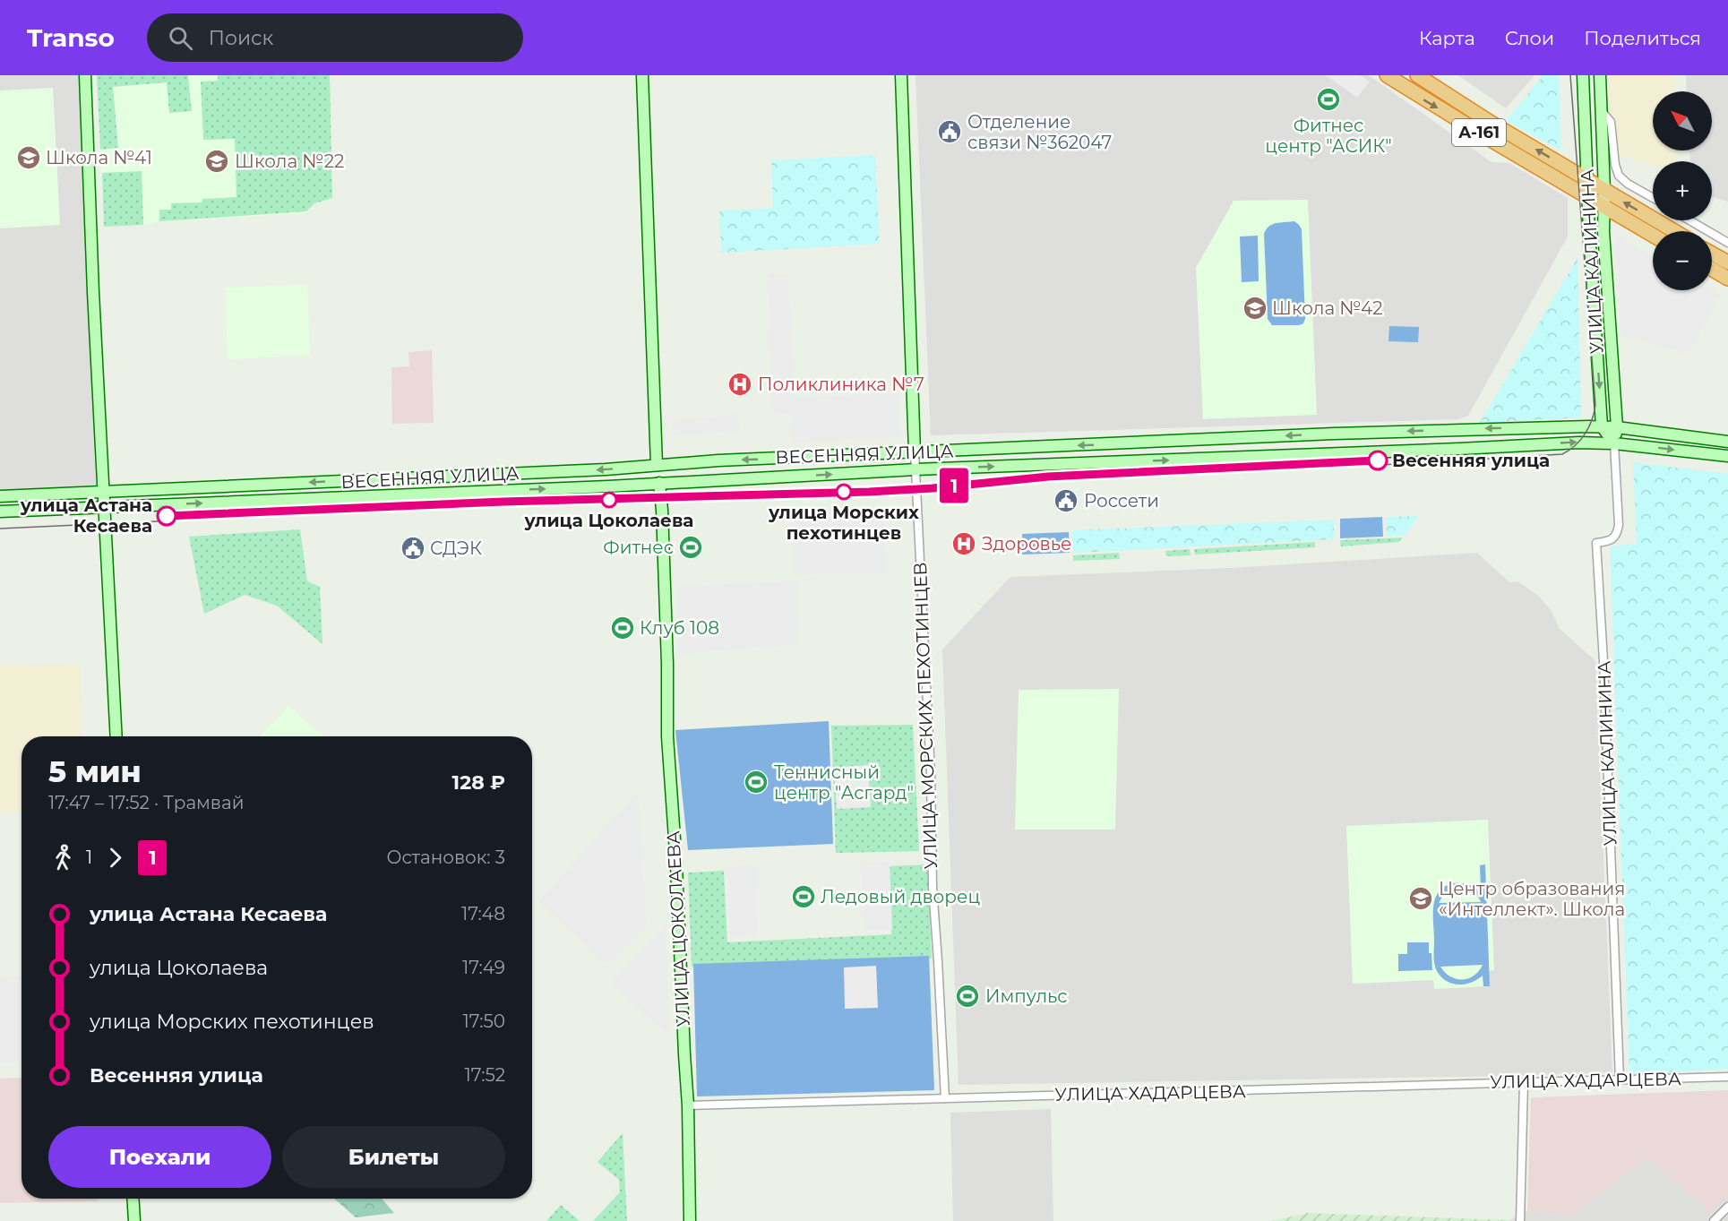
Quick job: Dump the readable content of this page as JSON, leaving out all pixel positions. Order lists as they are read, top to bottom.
{
  "streets": {
    "highway": ["А-161"],
    "street": [
      "УЛИЦА КАЛИНИНА",
      "ВЕСЕННЯЯ УЛИЦА",
      "УЛИЦА МОРСКИХ ПЕХОТИНЦЕВ",
      "УЛИЦА ЦОКОЛАЕВА",
      "УЛИЦА ХАДАРЦЕВА"
    ]
  },
  "crossings": [
    ["А-161", "УЛИЦА КАЛИНИНА"],
    ["УЛИЦА КАЛИНИНА", "ВЕСЕННЯЯ УЛИЦА"],
    ["УЛИЦА КАЛИНИНА", "УЛИЦА ХАДАРЦЕВА"],
    ["ВЕСЕННЯЯ УЛИЦА", "УЛИЦА МОРСКИХ ПЕХОТИНЦЕВ"],
    ["ВЕСЕННЯЯ УЛИЦА", "УЛИЦА ЦОКОЛАЕВА"],
    ["УЛИЦА МОРСКИХ ПЕХОТИНЦЕВ", "УЛИЦА ХАДАРЦЕВА"],
    ["УЛИЦА ЦОКОЛАЕВА", "УЛИЦА ХАДАРЦЕВА"]
  ],
  "places": {
    "sports": [
      "Фитнес центр \"АСИК\"",
      "Фитнес",
      "Клуб 108",
      "Теннисный центр \"Асгард\"",
      "Ледовый дворец",
      "Импульс"
    ],
    "public building": ["Отделение связи №362047", "Россети", "СДЭК"],
    "school or university": [
      "Школа №41",
      "Школа №22",
      "Школа №42",
      "Центр образования «Интеллект». Школа"
    ],
    "hospital": ["Поликлиника №7", "Здоровье"],
    "other": [
      "Весенняя улица",
      "улица Морских пехотинцев",
      "улица Цоколаева",
      "улица Астана Кесаева"
    ]
  },
  "lines": ["tram line 1"],
  "north": "top left",
  "page": {
    "header": "Transo",
    "search": "Поиск",
    "nav": ["Карта", "Слои", "Поделиться"],
    "on_map": "1",
    "map_buttons": ["+", "−"],
    "heading": ["5 мин", "17:47 – 17:52 · Трамвай", "128 ₽"],
    "legs": ["1", "1", "Остановок: 3"],
    "list": [
      {
        "name": "улица Астана Кесаева",
        "value": "17:48"
      },
      {
        "name": "улица Цоколаева",
        "value": "17:49"
      },
      {
        "name": "улица Морских пехотинцев",
        "value": "17:50"
      },
      {
        "name": "Весенняя улица",
        "value": "17:52"
      }
    ],
    "buttons": ["Поехали", "Билеты"]
  }
}
